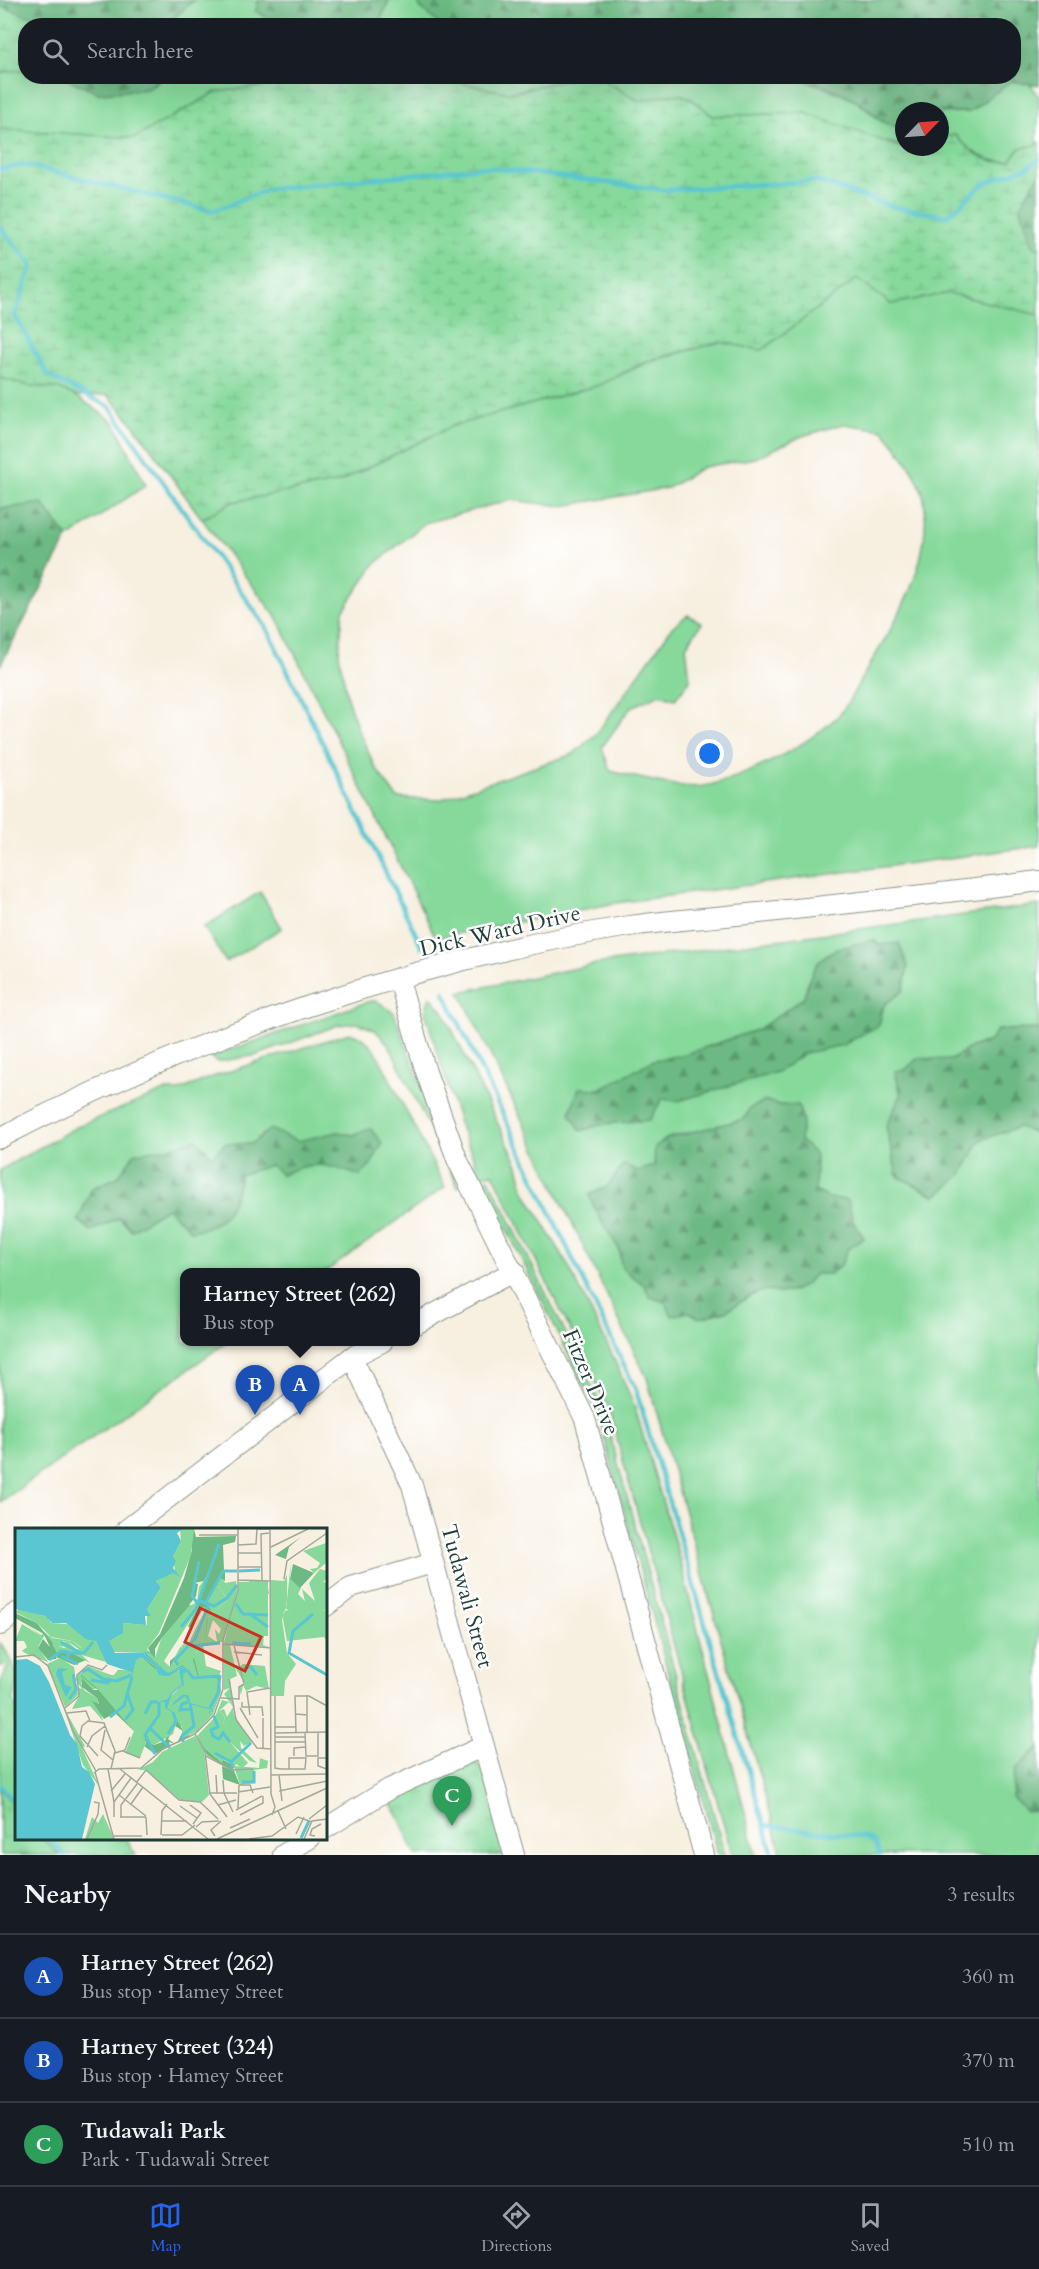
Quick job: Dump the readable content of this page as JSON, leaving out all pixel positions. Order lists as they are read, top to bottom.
{
  "streets": {
    "street": ["Dick Ward Drive", "Fitzer Drive", "Tudawali Street"]
  },
  "crossings": [
    ["Dick Ward Drive", "Fitzer Drive"]
  ],
  "north": "top right",
  "page": {
    "search": "Search here",
    "popup": ["Harney Street (262)", "Bus stop"],
    "pins": ["A", "B", "C"],
    "heading": ["Nearby", "3 results"],
    "list": [
      {
        "mark": "A",
        "name": "Harney Street (262)",
        "note": "Bus stop · Hamey Street",
        "value": "360 m"
      },
      {
        "mark": "B",
        "name": "Harney Street (324)",
        "note": "Bus stop · Hamey Street",
        "value": "370 m"
      },
      {
        "mark": "C",
        "name": "Tudawali Park",
        "note": "Park · Tudawali Street",
        "value": "510 m"
      }
    ],
    "nav": ["Map", "Directions", "Saved"]
  }
}
